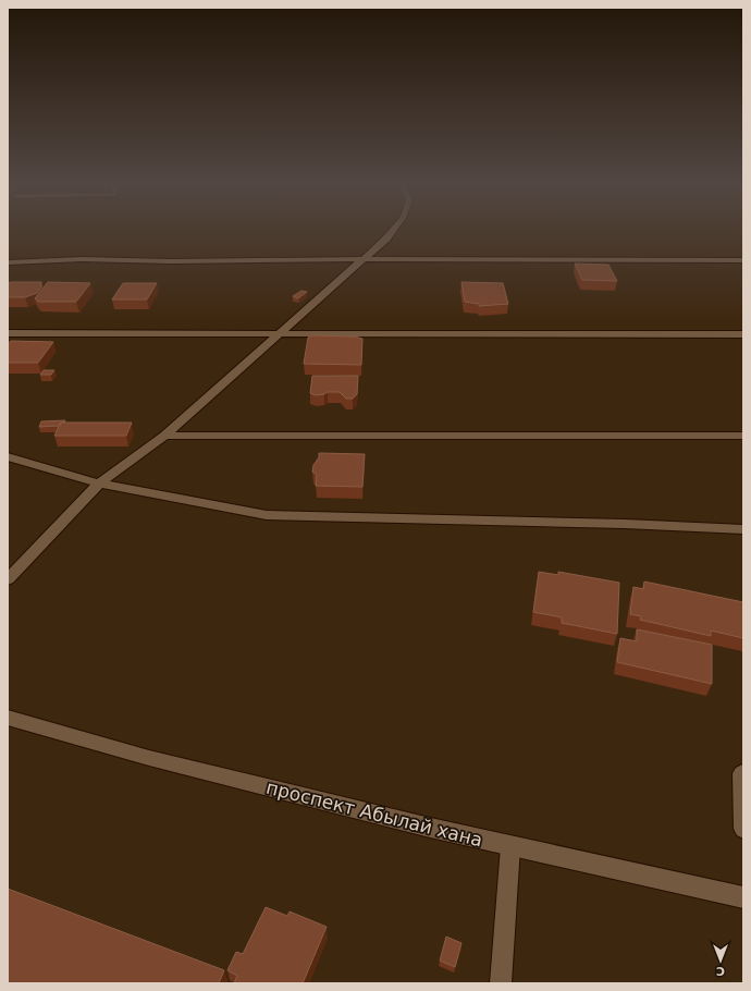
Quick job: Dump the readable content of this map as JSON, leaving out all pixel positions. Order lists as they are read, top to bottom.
{
  "streets": {
    "street": ["проспект Абылай хана"]
  },
  "north": "bottom"
}
